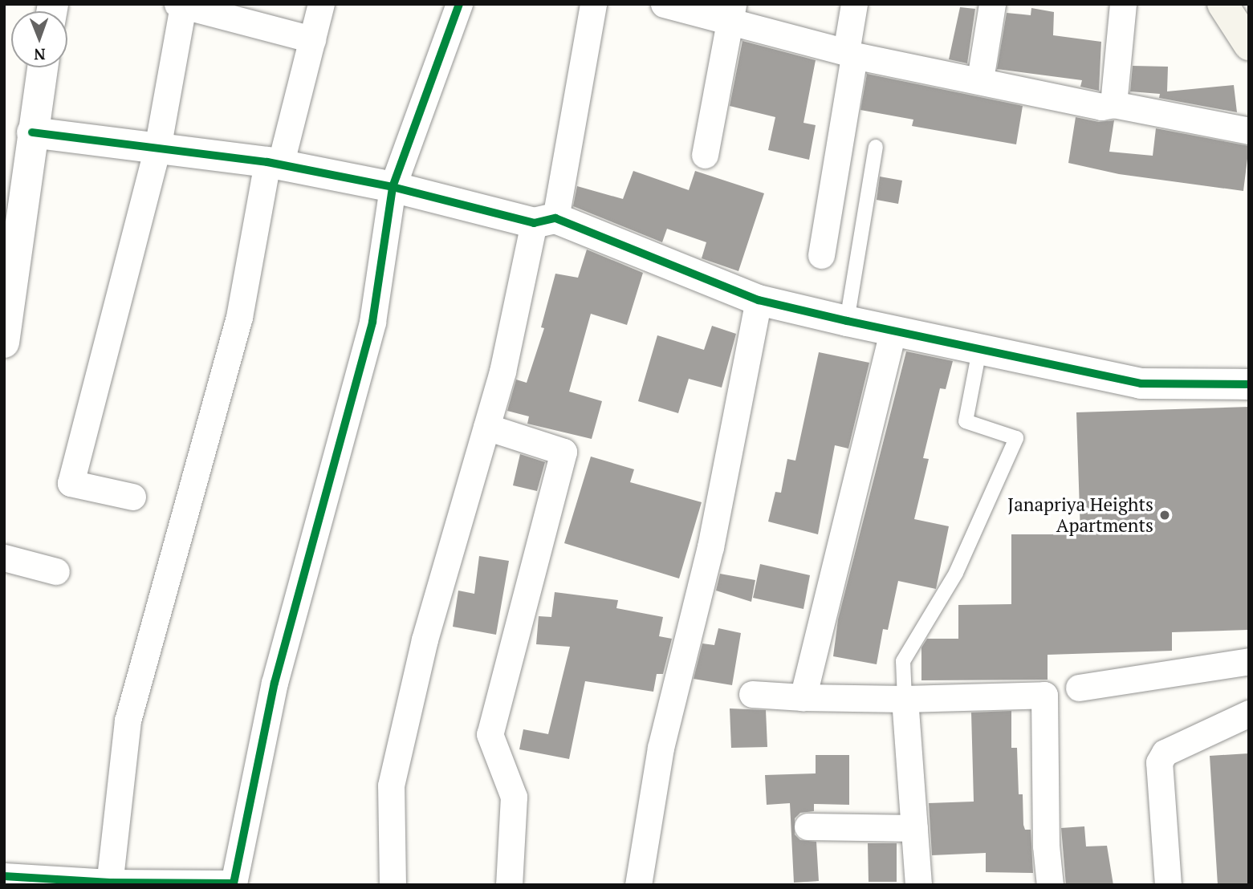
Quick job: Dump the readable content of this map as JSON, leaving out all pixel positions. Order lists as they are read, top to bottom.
{
  "places": ["Janapriya Heights Apartments"],
  "north": "bottom"
}
